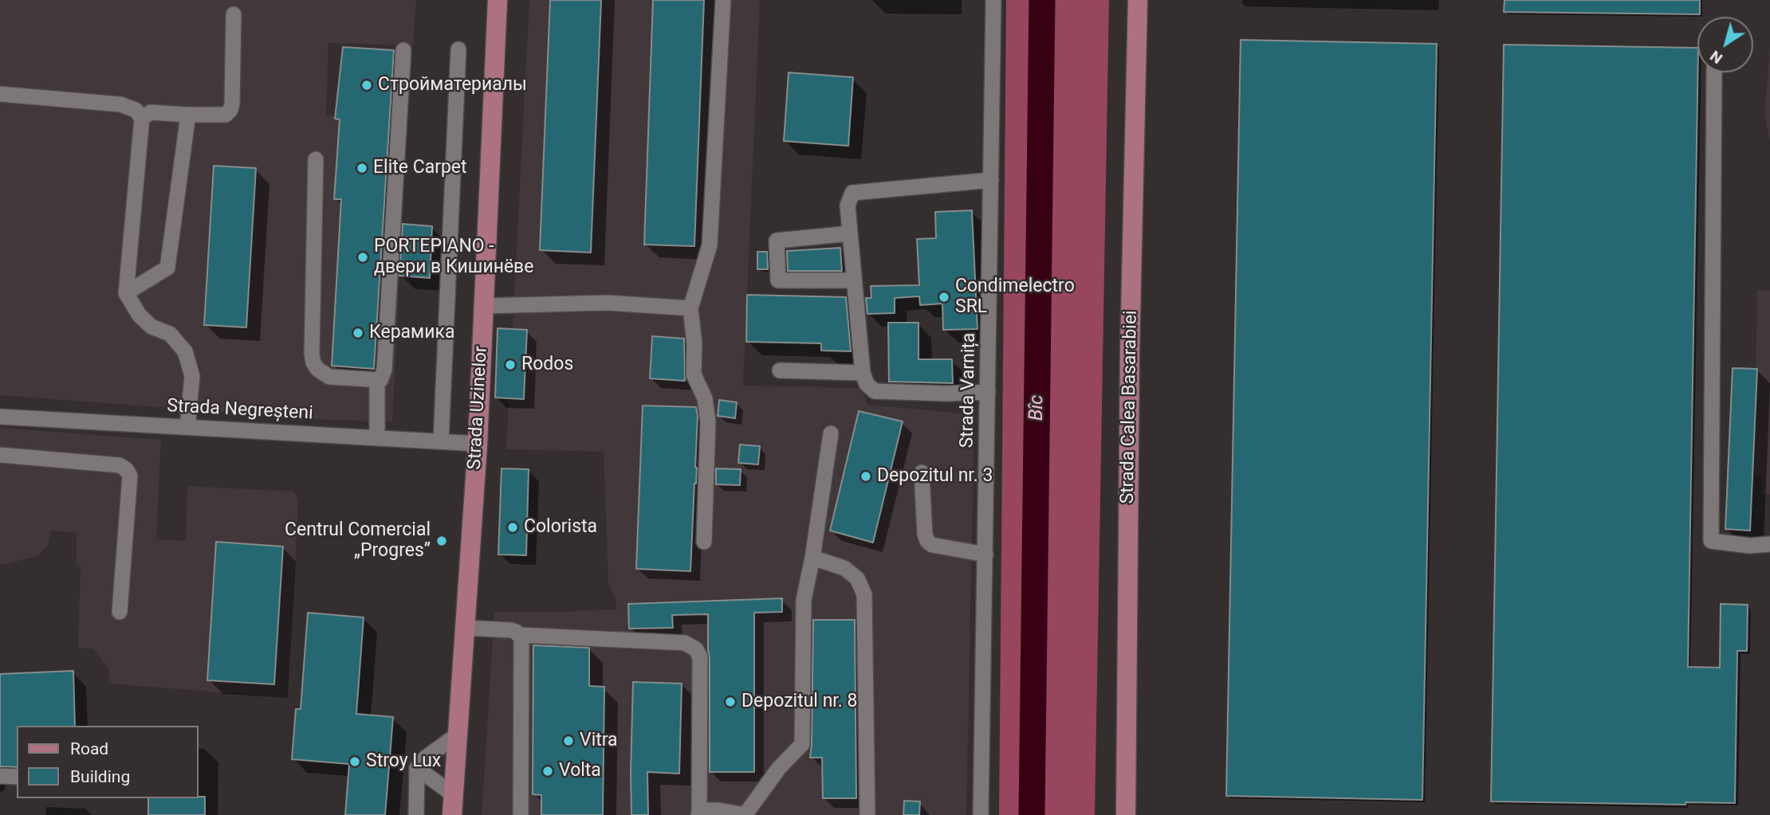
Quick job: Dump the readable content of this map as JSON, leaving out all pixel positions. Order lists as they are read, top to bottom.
{
  "streets": {
    "main road": ["Strada Calea Basarabiei", "Strada Uzinelor"],
    "street": ["Strada Varnița", "Strada Negreșteni"]
  },
  "crossings": [
    ["Strada Uzinelor", "Strada Negreșteni"]
  ],
  "water": ["Bîc"],
  "places": [
    "Стройматериалы",
    "Elite Carpet",
    "PORTEPIANO - двери в Кишинёве",
    "Condimelectro SRL",
    "Керамика",
    "Rodos",
    "Depozitul nr. 3",
    "Colorista",
    "Centrul Comercial „Progres”",
    "Depozitul nr. 8",
    "Vitra",
    "Stroy Lux",
    "Volta"
  ],
  "legend": ["Road", "Building"],
  "north": "bottom left"
}
